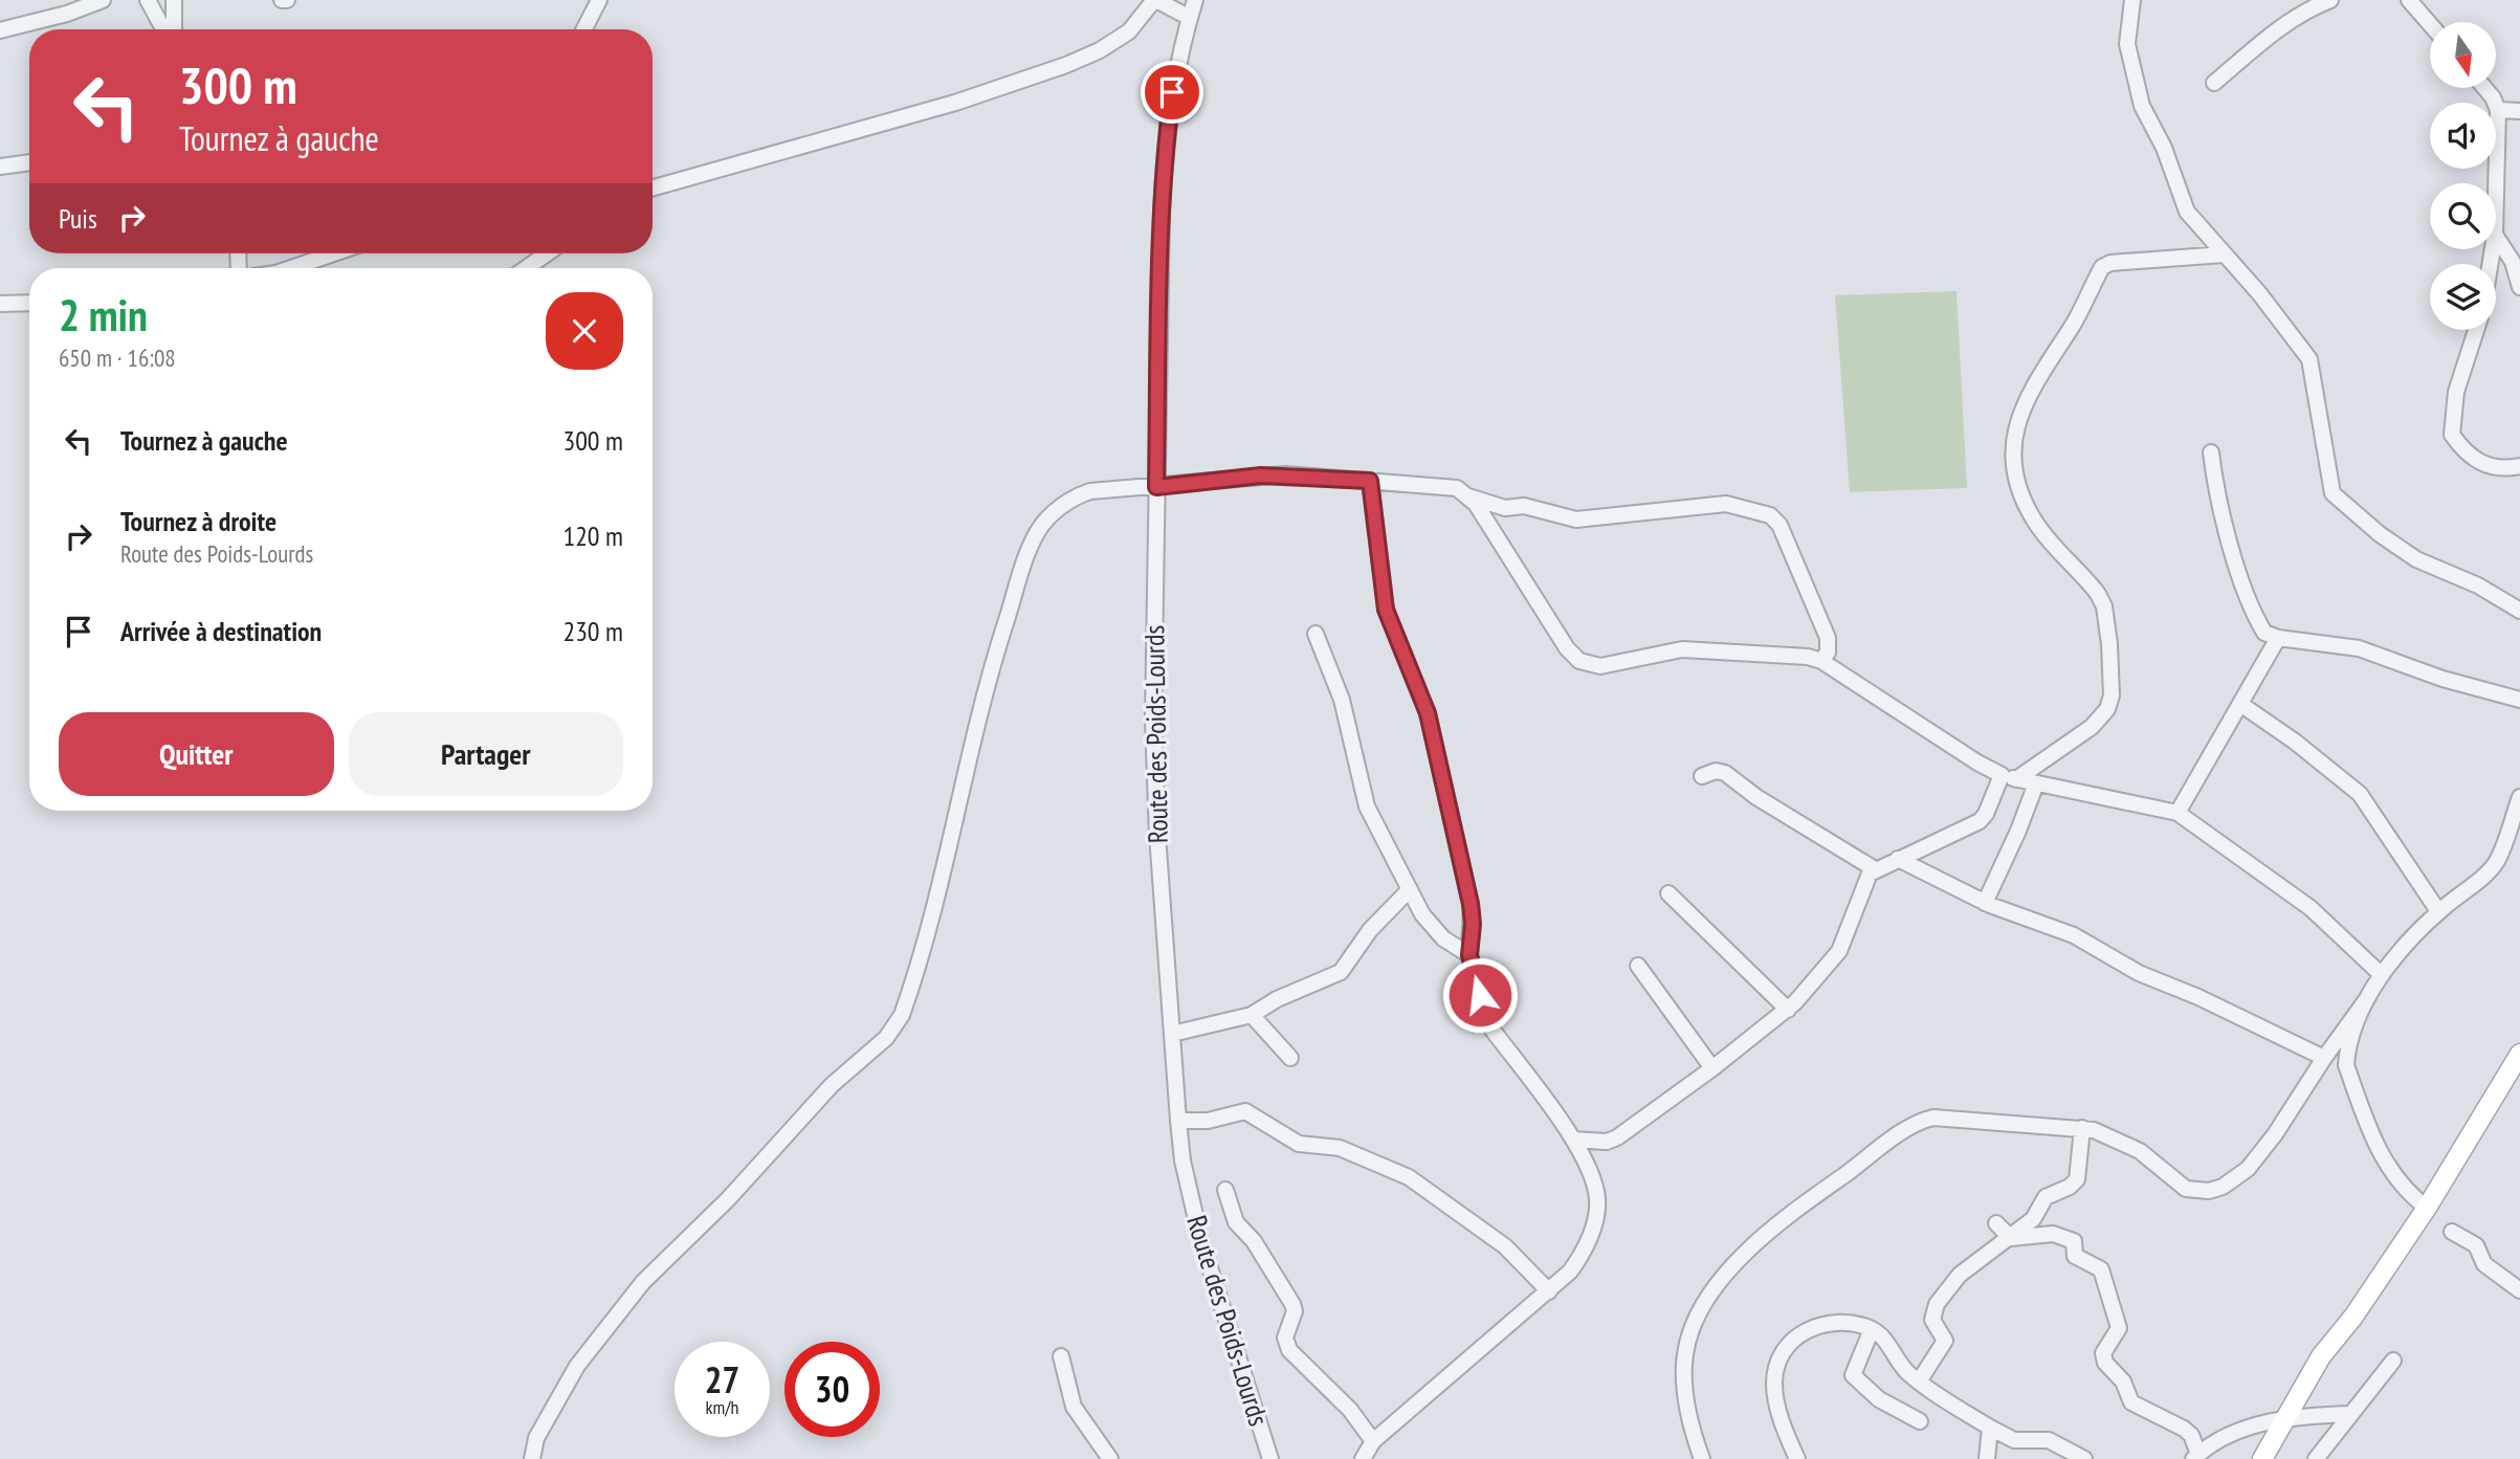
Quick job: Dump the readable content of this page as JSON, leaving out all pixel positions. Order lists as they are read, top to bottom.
{
  "streets": {
    "street": ["Route des Poids-Lourds"]
  },
  "north": "bottom",
  "page": {
    "turn": ["300 m", "Tournez à gauche"],
    "then": "Puis",
    "heading": ["2 min", "650 m · 16:08"],
    "list": [
      {
        "name": "Tournez à gauche",
        "value": "300 m"
      },
      {
        "name": "Tournez à droite",
        "note": "Route des Poids-Lourds",
        "value": "120 m"
      },
      {
        "name": "Arrivée à destination",
        "value": "230 m"
      }
    ],
    "buttons": ["Quitter", "Partager"],
    "speed": "27 km/h",
    "limit": "30"
  }
}
